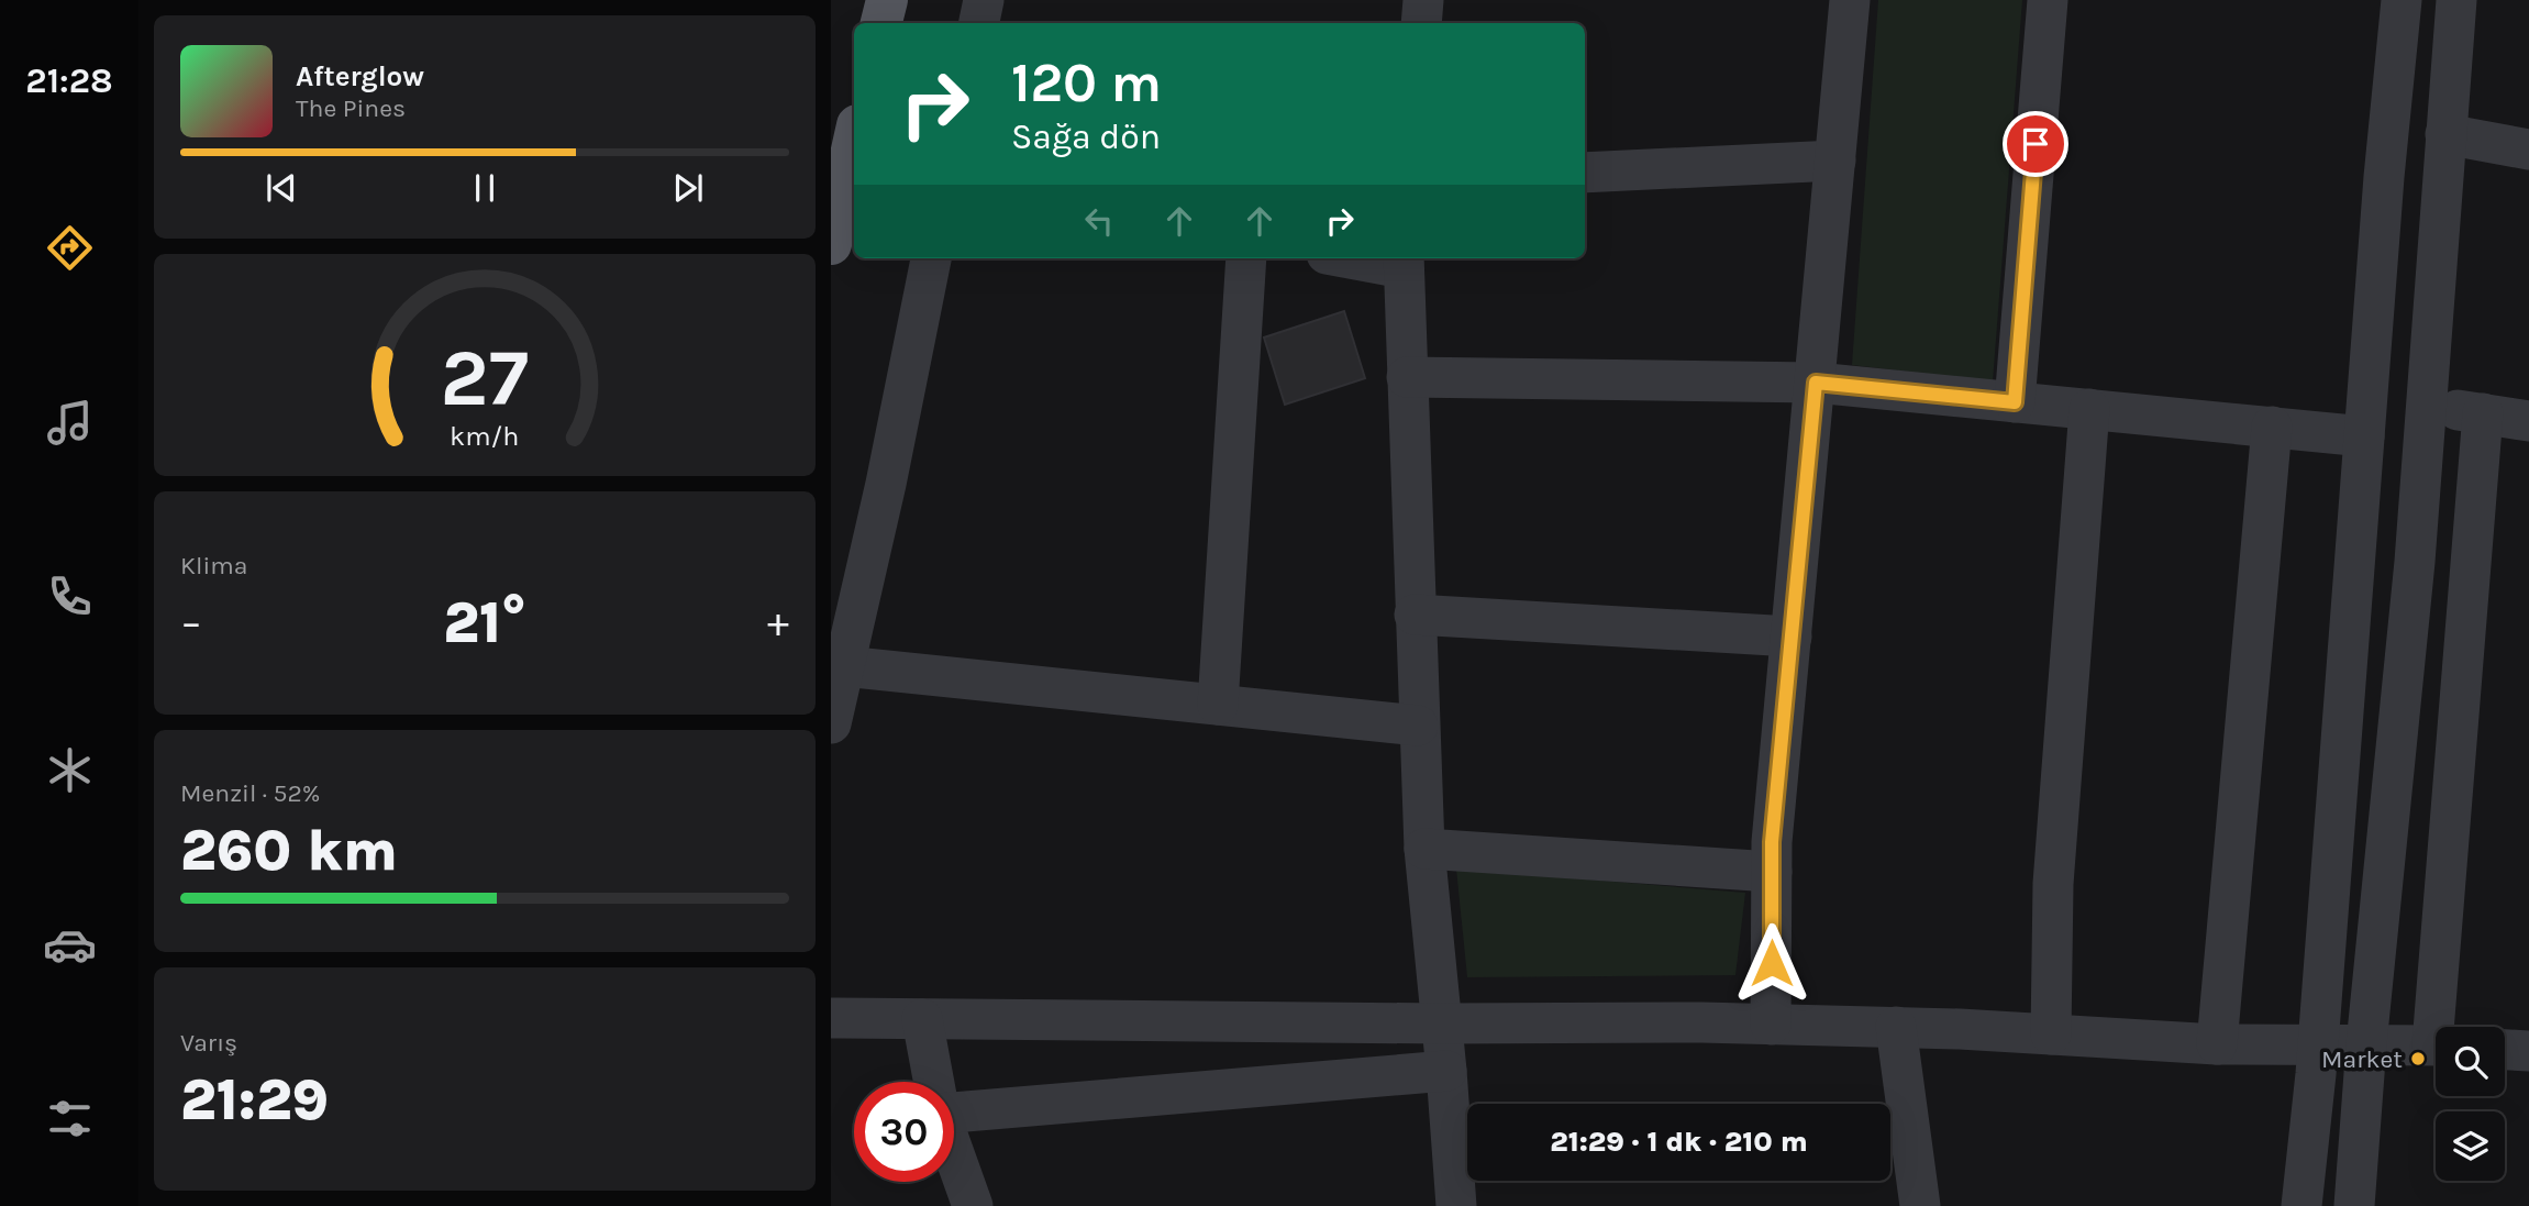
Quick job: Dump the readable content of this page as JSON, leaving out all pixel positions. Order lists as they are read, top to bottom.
{
  "places": ["Market"],
  "page": {
    "tabs": "21:28",
    "turn": ["120 m", "Sağa dön"],
    "song": ["Afterglow", "The Pines"],
    "tile": [
      "Klima",
      ["Menzil · 52%", "260 km"],
      ["Varış", "21:29"]
    ],
    "heat": ["−", "21°", "+"],
    "limit": "30",
    "trip": "21:29 · 1 dk · 210 m",
    "gauge": ["27", "km/h"]
  }
}
